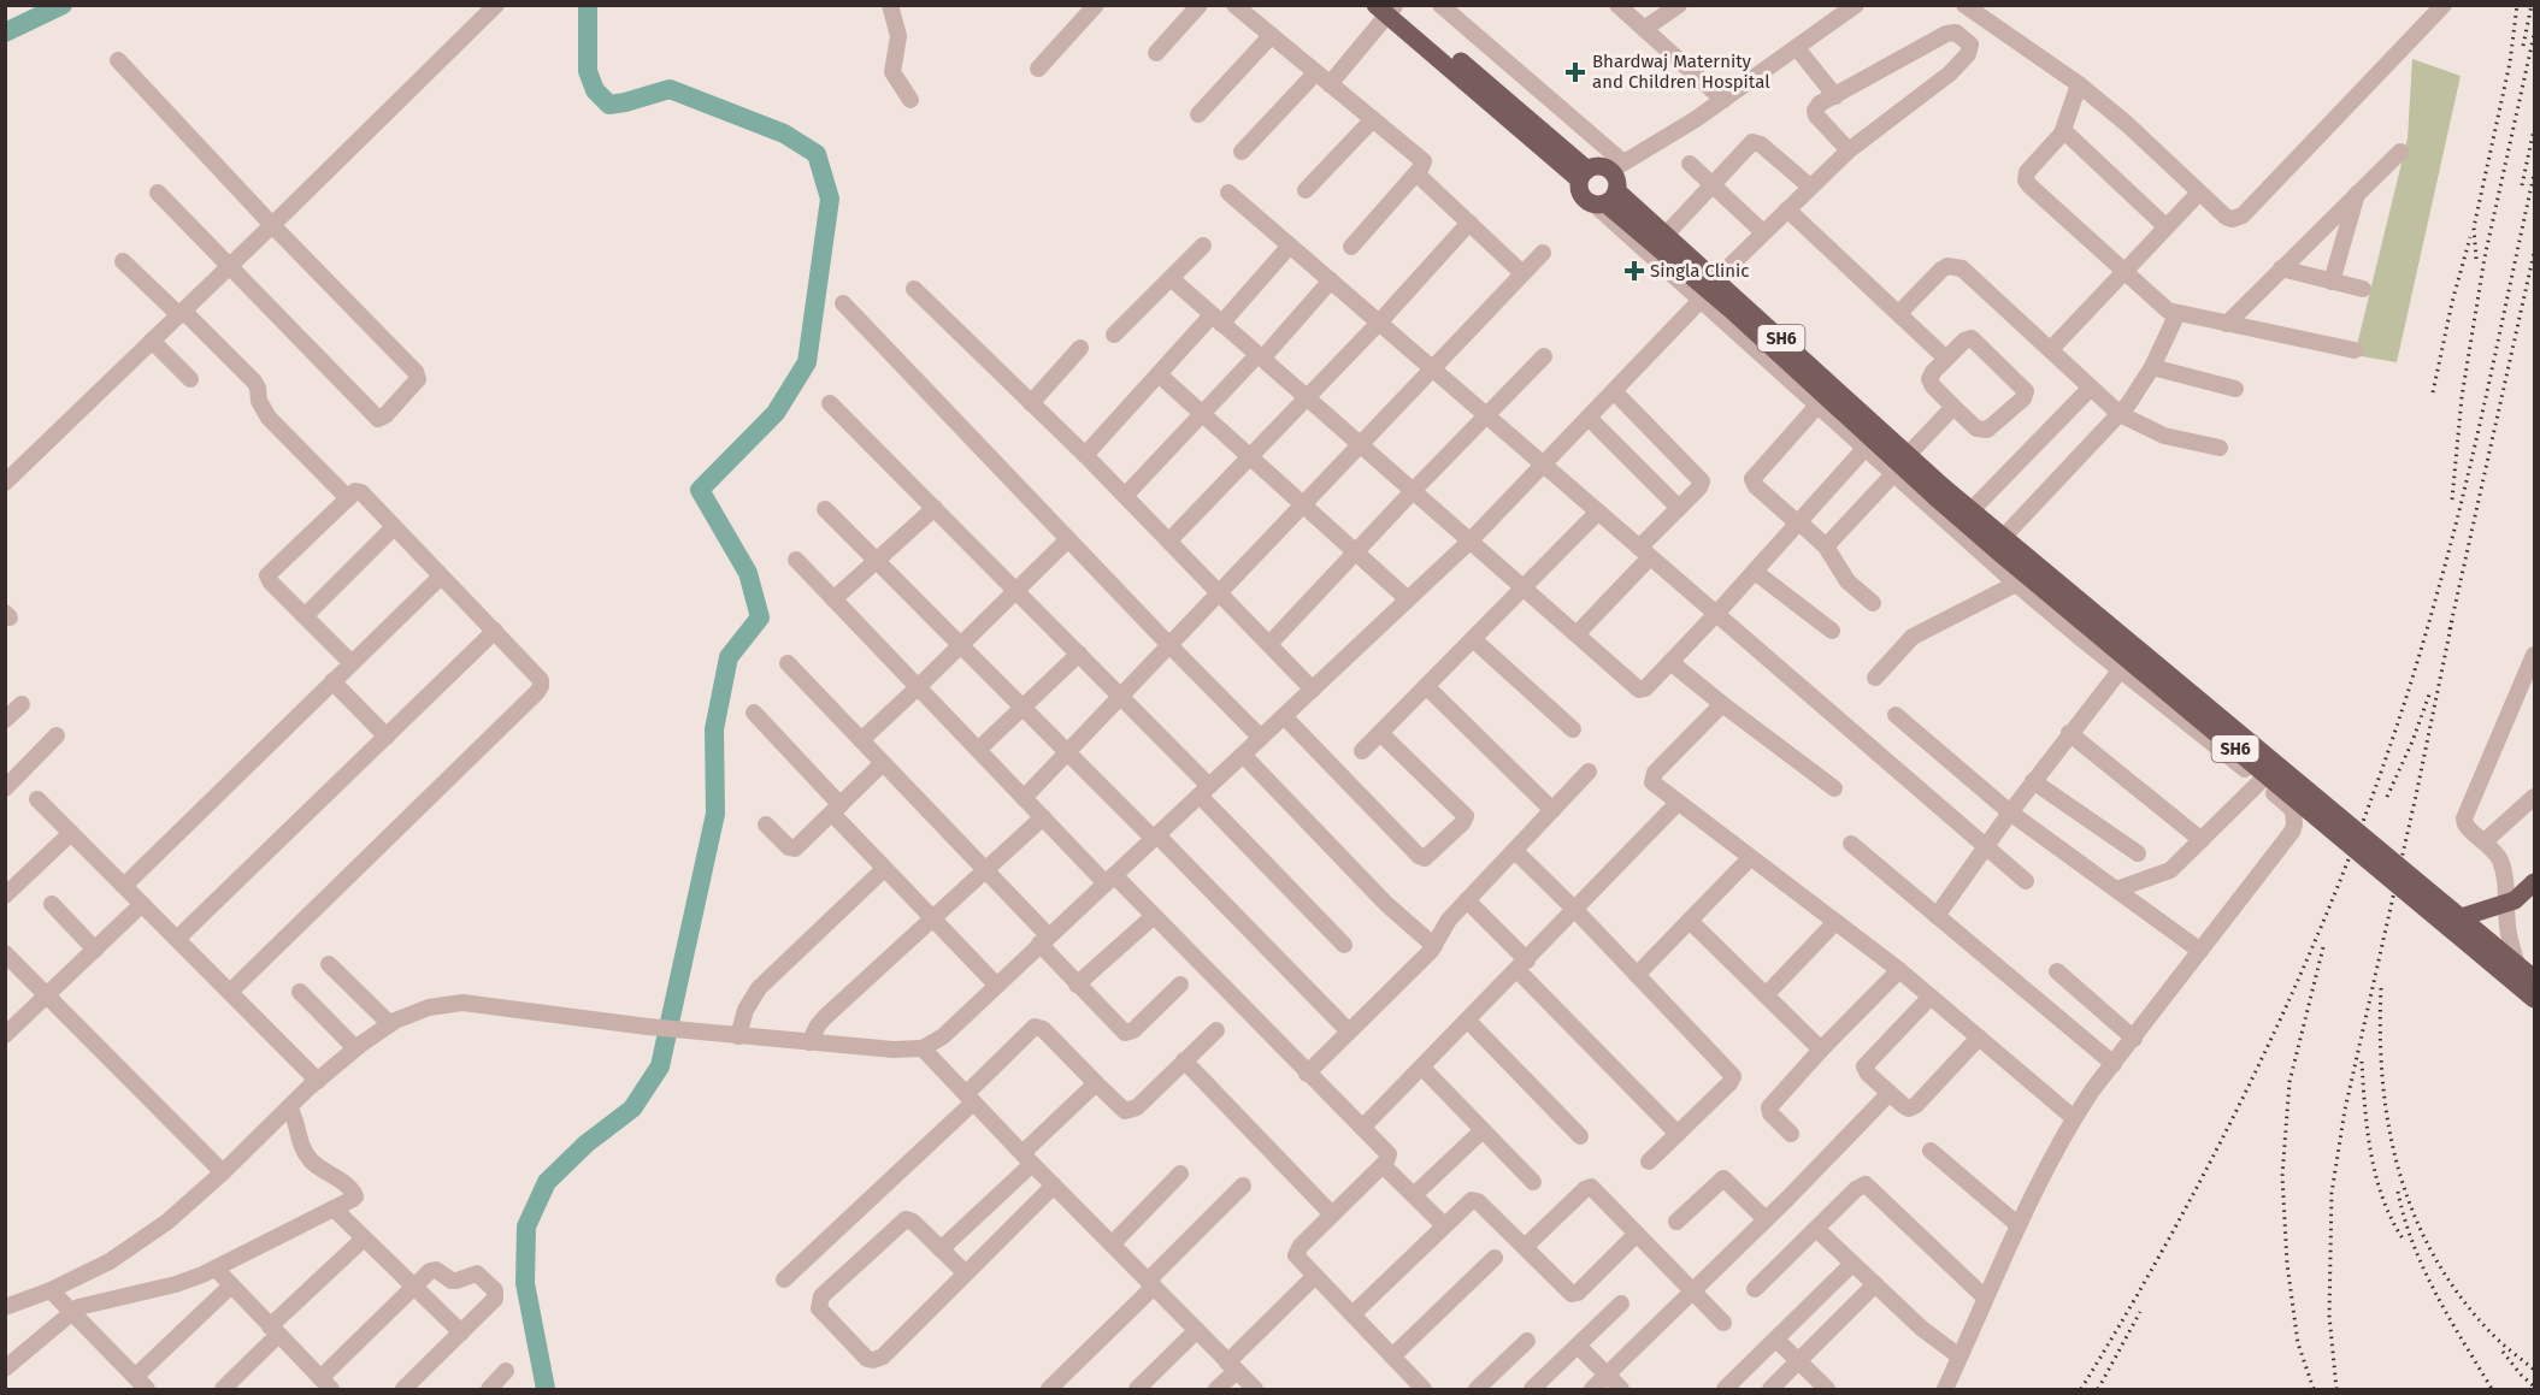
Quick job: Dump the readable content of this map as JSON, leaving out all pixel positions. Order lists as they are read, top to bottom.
{
  "streets": {
    "main road": ["SH6"]
  },
  "places": {
    "health": ["Bhardwaj Maternity and Children Hospital", "Singla Clinic"]
  }
}
